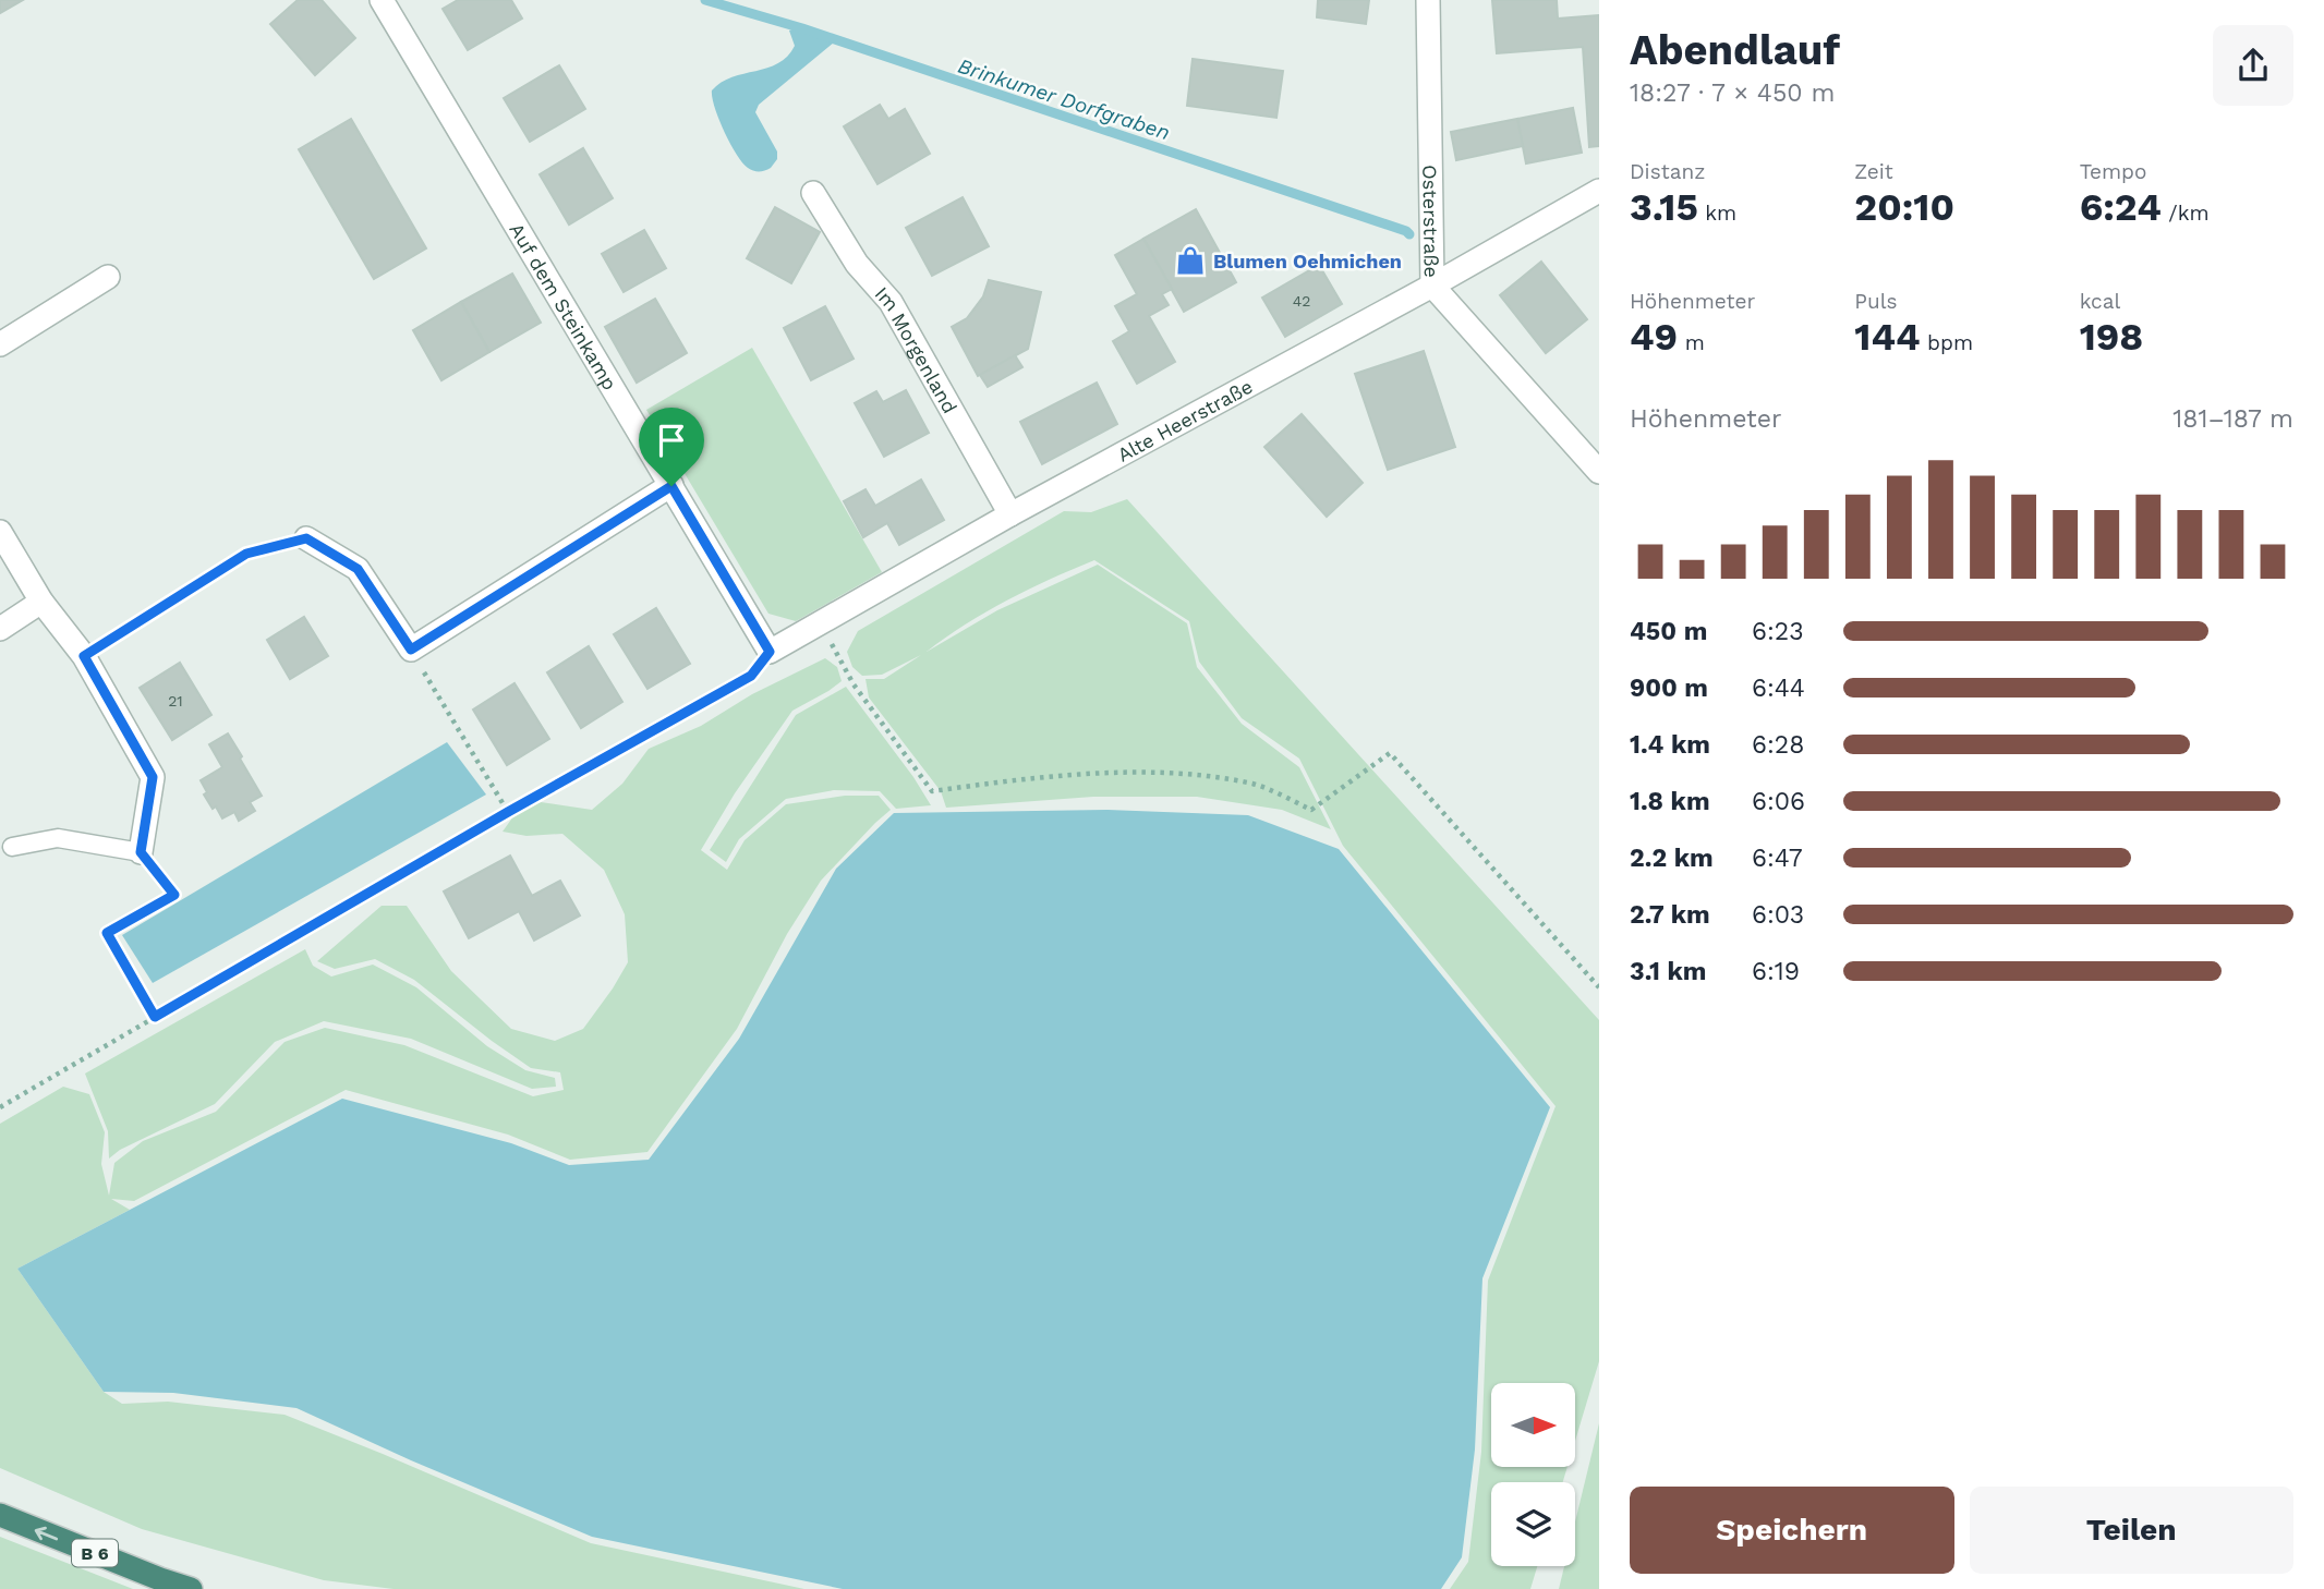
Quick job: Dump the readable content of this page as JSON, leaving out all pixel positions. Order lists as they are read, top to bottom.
{
  "streets": {
    "highway": ["B 6"],
    "street": [
      "Osterstraße",
      "Auf dem Steinkamp",
      "Im Morgenland",
      "Alte Heerstraße"
    ]
  },
  "crossings": [
    ["Osterstraße", "Alte Heerstraße"],
    ["Auf dem Steinkamp", "Alte Heerstraße"],
    ["Im Morgenland", "Alte Heerstraße"]
  ],
  "water": ["Brinkumer Dorfgraben"],
  "places": {
    "shop": ["Blumen Oehmichen"]
  },
  "house_numbers": ["42", "21"],
  "north": "right",
  "page": {
    "heading": ["Abendlauf", "18:27 · 7 × 450 m"],
    "stats": [
      ["Distanz", "3.15 km"],
      ["Zeit", "20:10"],
      ["Tempo", "6:24 /km"],
      ["Höhenmeter", "49 m"],
      ["Puls", "144 bpm"],
      ["kcal", "198"]
    ],
    "chart": ["Höhenmeter", "181–187 m"],
    "list": [
      {
        "name": "450 m",
        "note": "6:23"
      },
      {
        "name": "900 m",
        "note": "6:44"
      },
      {
        "name": "1.4 km",
        "note": "6:28"
      },
      {
        "name": "1.8 km",
        "note": "6:06"
      },
      {
        "name": "2.2 km",
        "note": "6:47"
      },
      {
        "name": "2.7 km",
        "note": "6:03"
      },
      {
        "name": "3.1 km",
        "note": "6:19"
      }
    ],
    "buttons": ["Speichern", "Teilen"]
  }
}
